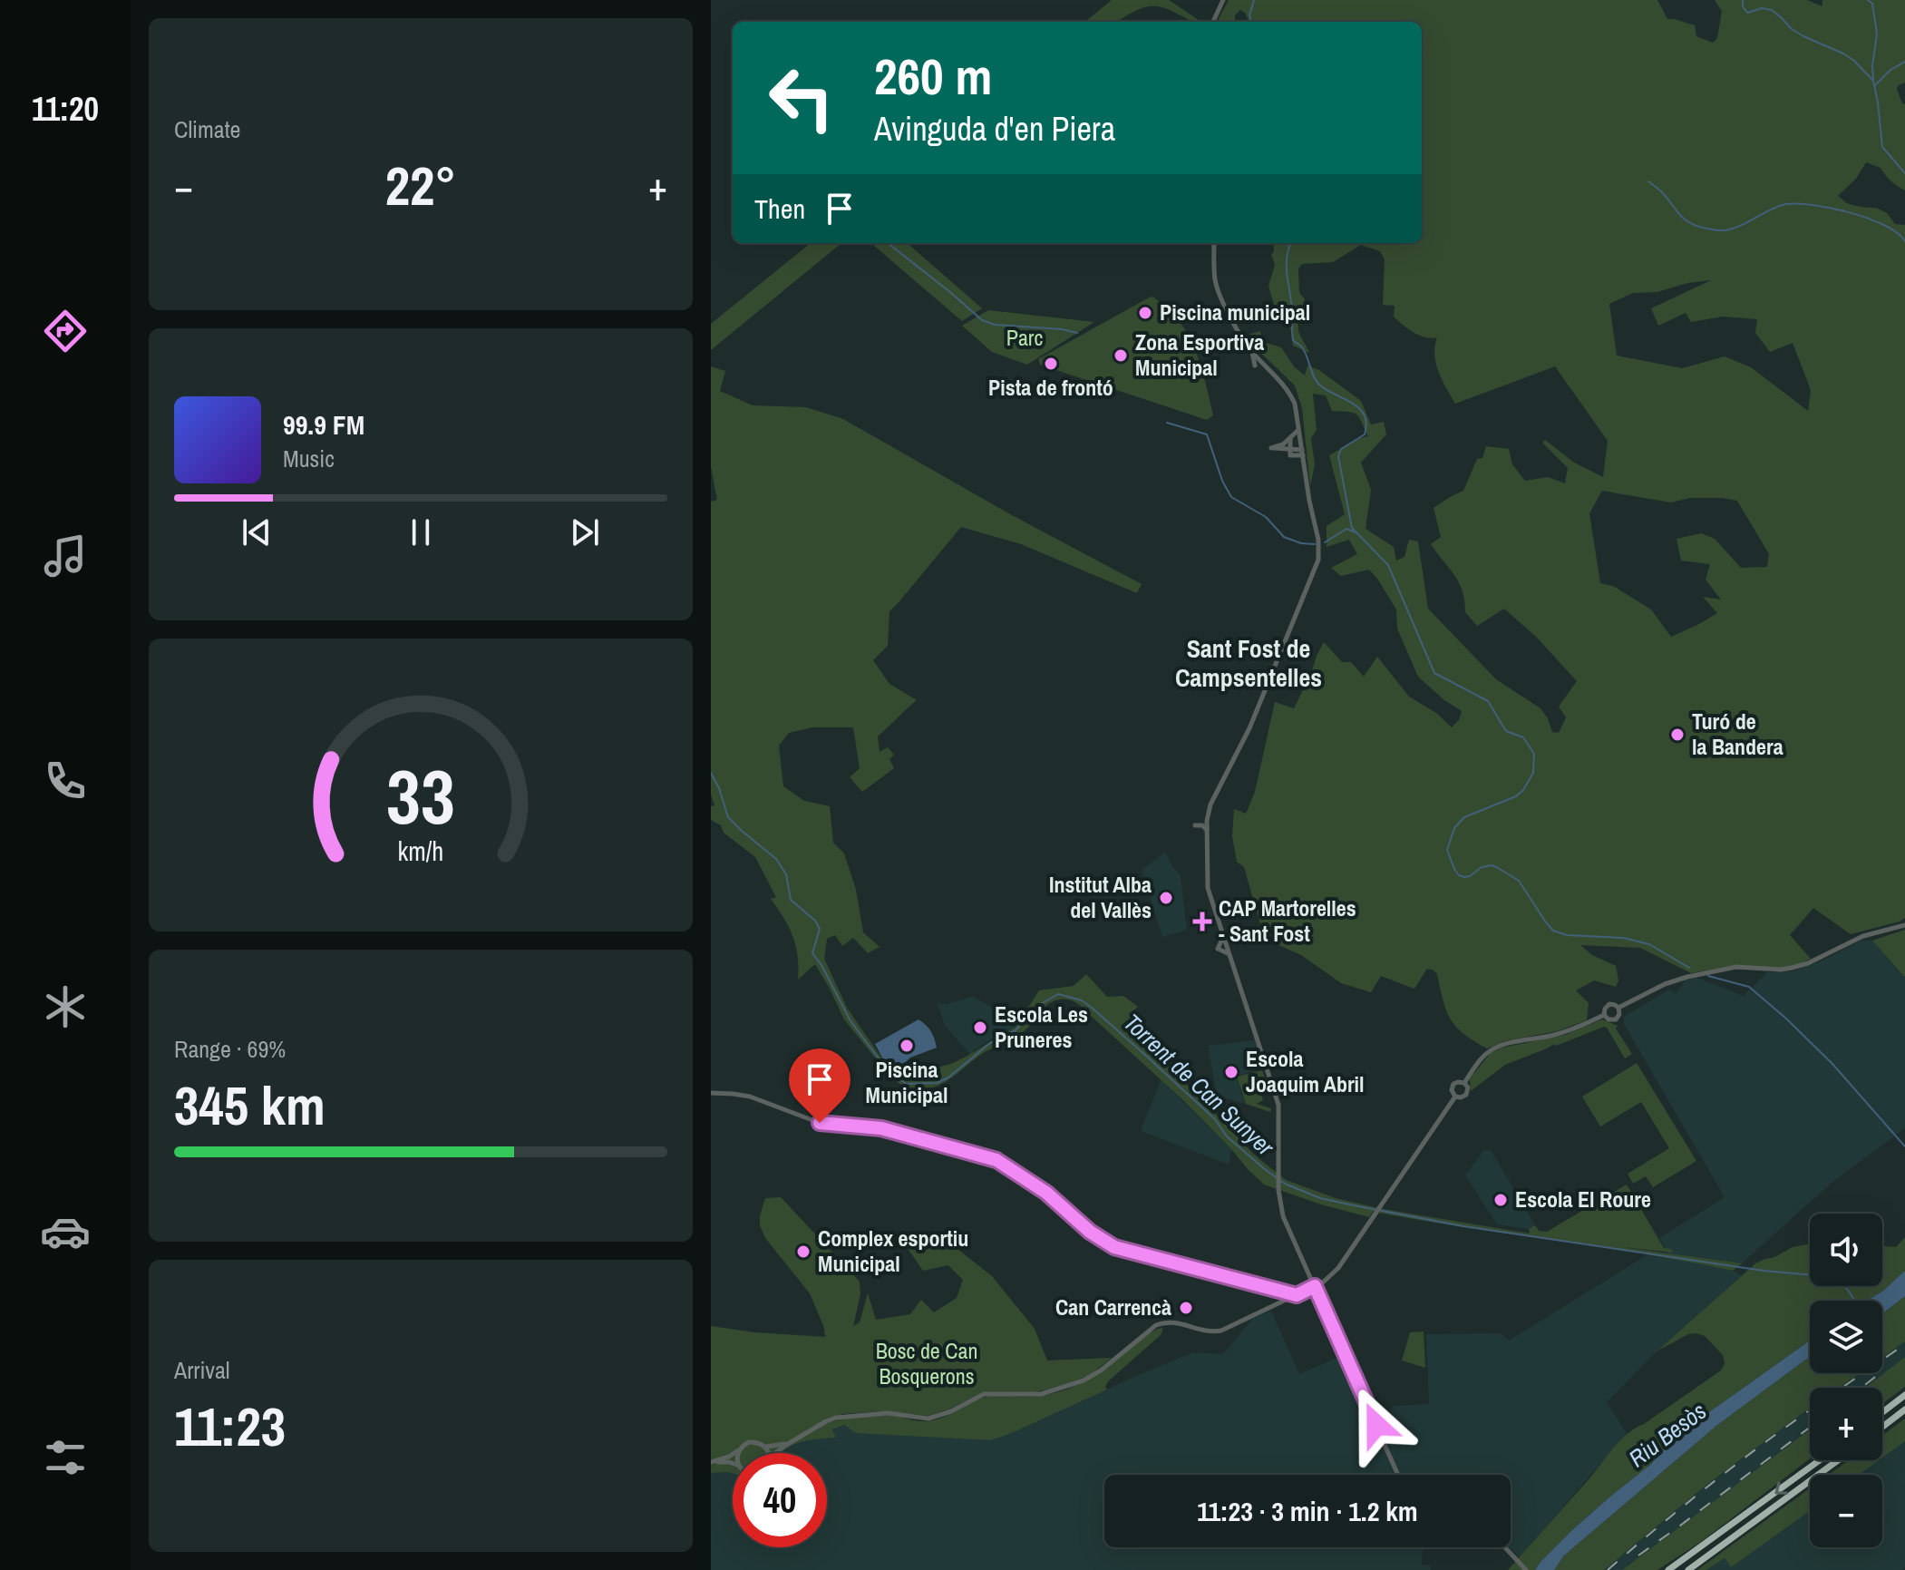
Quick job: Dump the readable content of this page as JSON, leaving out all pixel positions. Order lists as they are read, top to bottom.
{
  "districts": ["Sant Fost de Campsentelles"],
  "water": ["Torrent de Can Sunyer", "Riu Besòs"],
  "parks": ["Parc", "Bosc de Can Bosquerons"],
  "places": {
    "other": [
      "Piscina municipal",
      "Zona Esportiva Municipal",
      "Pista de frontó",
      "Turó de la Bandera",
      "Institut Alba del Vallès",
      "Escola Les Pruneres",
      "Piscina Municipal",
      "Escola Joaquim Abril",
      "Escola El Roure",
      "Complex esportiu Municipal",
      "Can Carrencà"
    ],
    "health": ["CAP Martorelles - Sant Fost"]
  },
  "page": {
    "tabs": "11:20",
    "tile": [
      "Climate",
      ["Range · 69%", "345 km"],
      ["Arrival", "11:23"]
    ],
    "turn": ["260 m", "Avinguda d'en Piera"],
    "heat": ["−", "22°", "+"],
    "then": "Then",
    "song": ["99.9 FM", "Music"],
    "map_buttons": ["+", "−"],
    "limit": "40",
    "trip": "11:23 · 3 min · 1.2 km",
    "gauge": ["33", "km/h"]
  }
}
